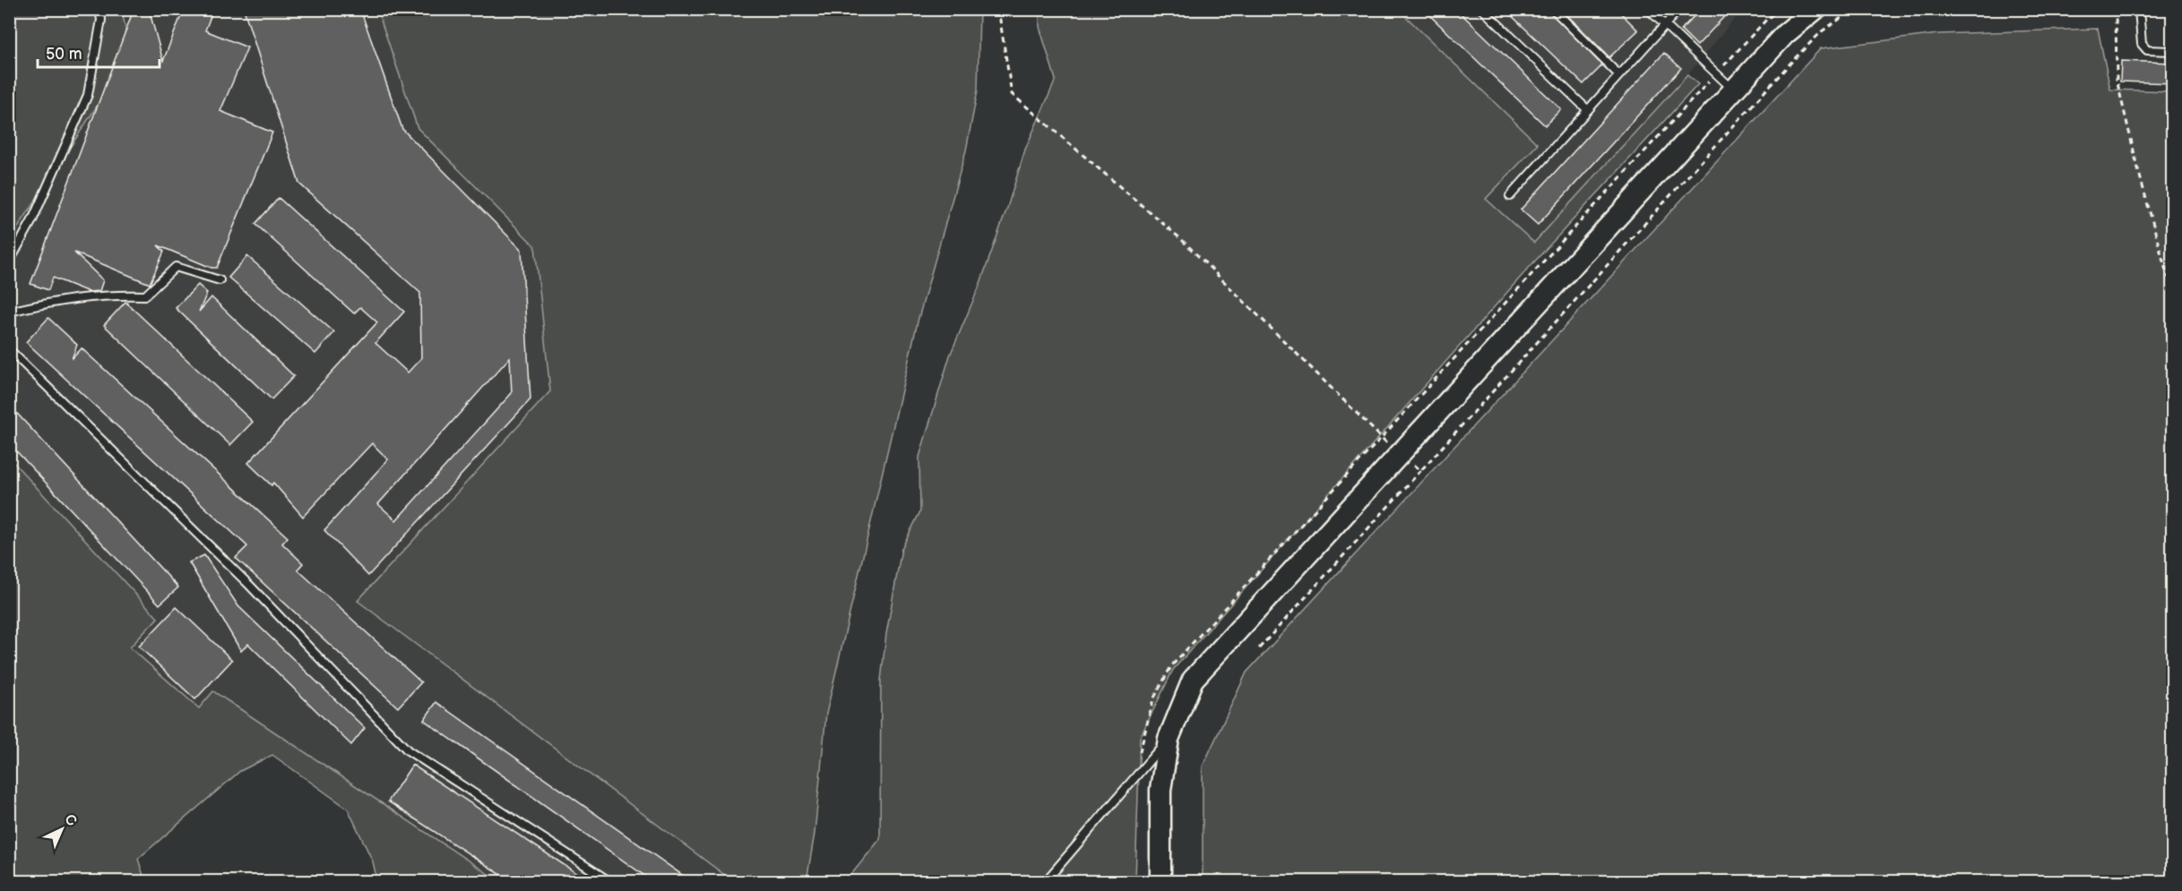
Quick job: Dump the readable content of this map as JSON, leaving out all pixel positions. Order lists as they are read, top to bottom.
{
  "scale_bar": "50 m",
  "north": "top right"
}
